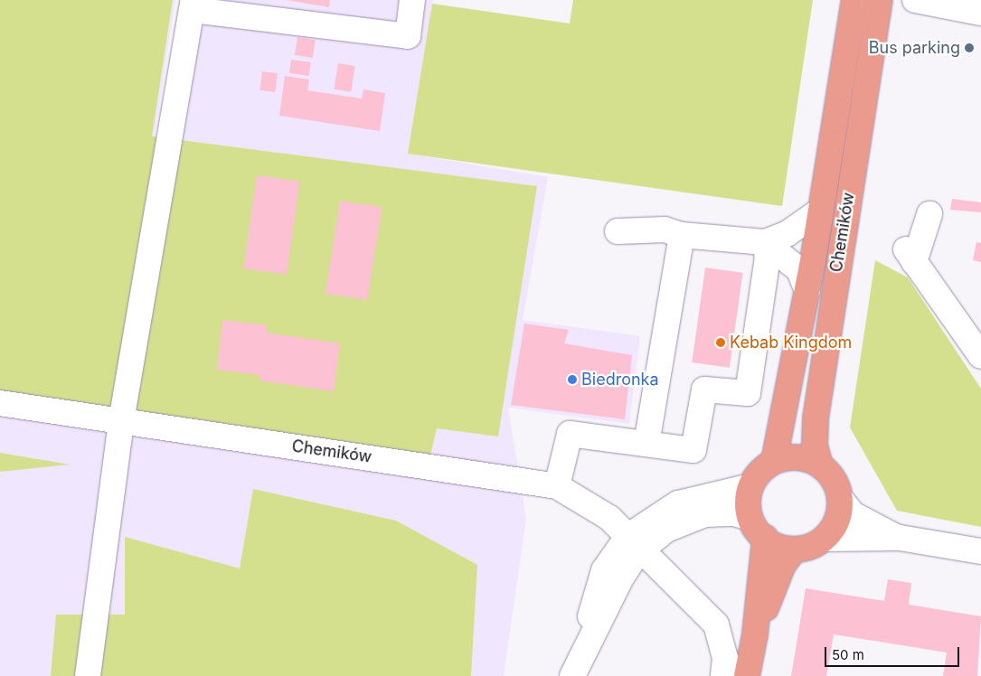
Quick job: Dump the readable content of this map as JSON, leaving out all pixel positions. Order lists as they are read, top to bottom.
{
  "streets": {
    "main road": ["Chemików"]
  },
  "places": ["Bus parking", "Kebab Kingdom", "Biedronka"],
  "scale_bar": "50 m"
}
